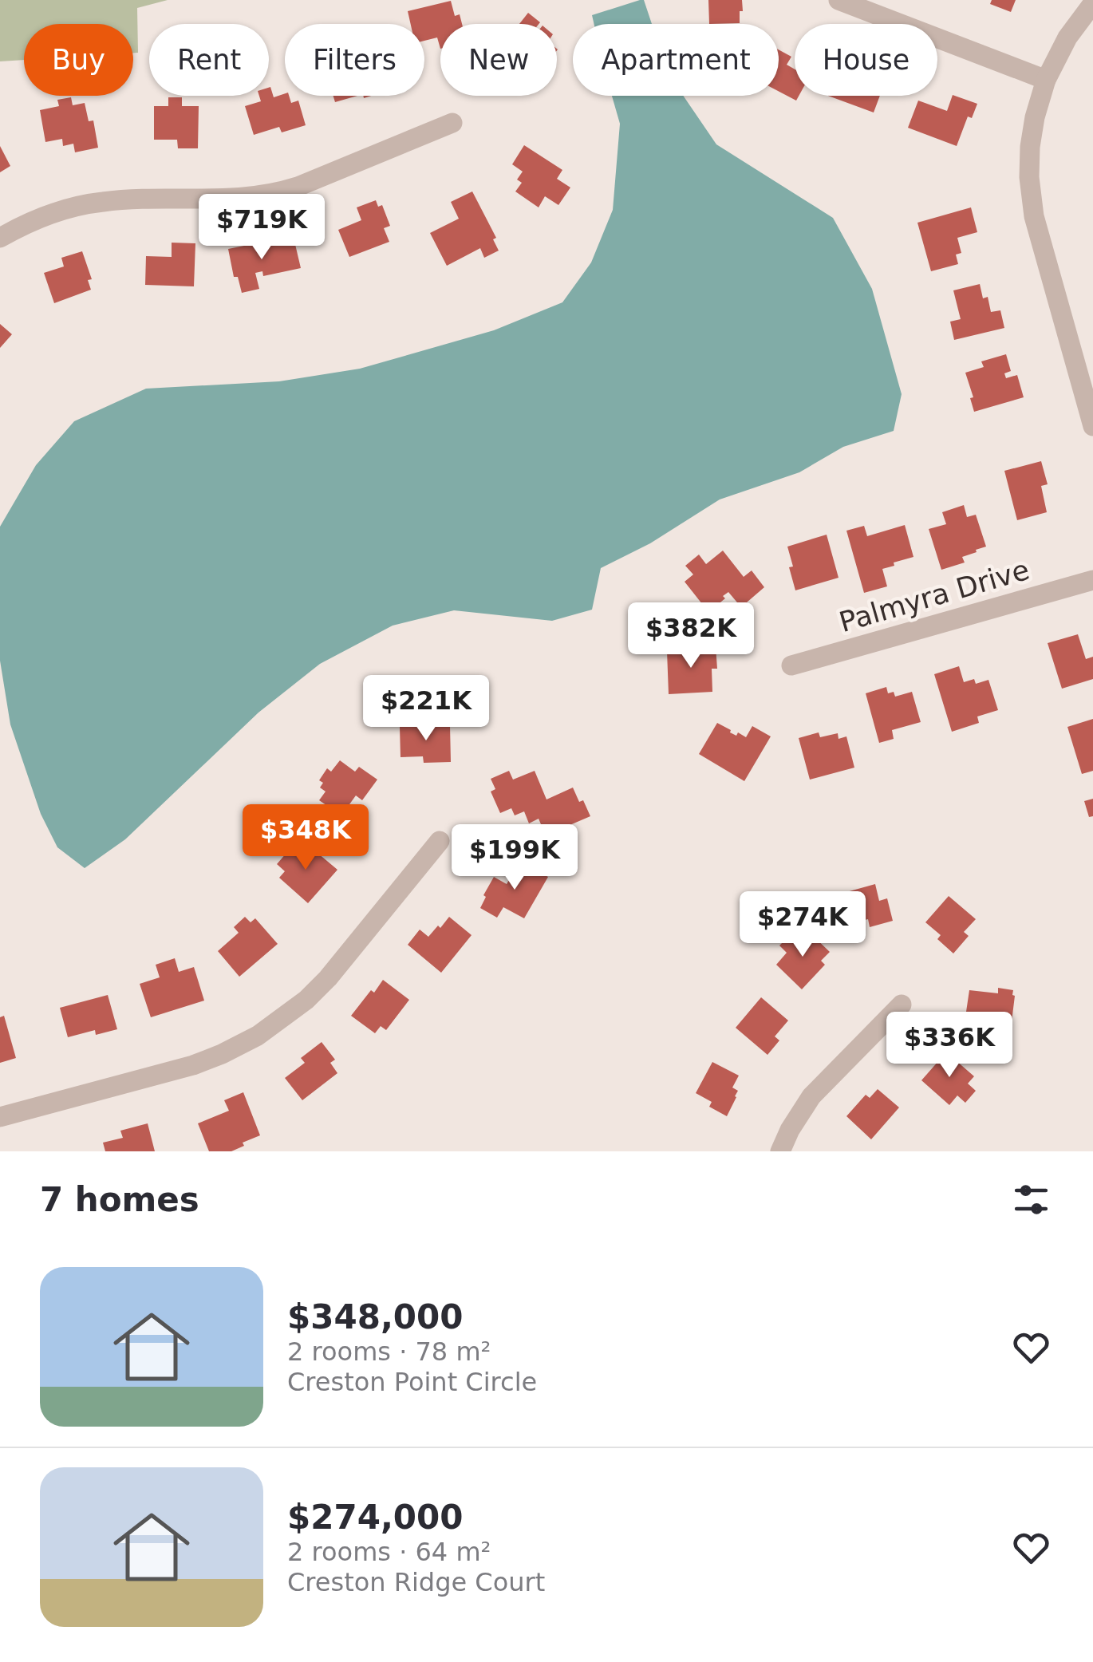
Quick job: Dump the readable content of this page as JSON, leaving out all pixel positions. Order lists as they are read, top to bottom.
{
  "streets": {
    "street": ["Palmyra Drive"]
  },
  "page": {
    "chip": [
      "Buy",
      "Rent",
      "Filters",
      "New",
      "Apartment",
      "House"
    ],
    "price": [
      "$719K",
      "$382K",
      "$221K",
      "$348K",
      "$199K",
      "$274K",
      "$336K"
    ],
    "heading": "7 homes",
    "list": [
      {
        "name": "$348,000",
        "note": "2 rooms · 78 m² · Creston Point Circle"
      },
      {
        "name": "$274,000",
        "note": "2 rooms · 64 m² · Creston Ridge Court"
      }
    ]
  }
}
